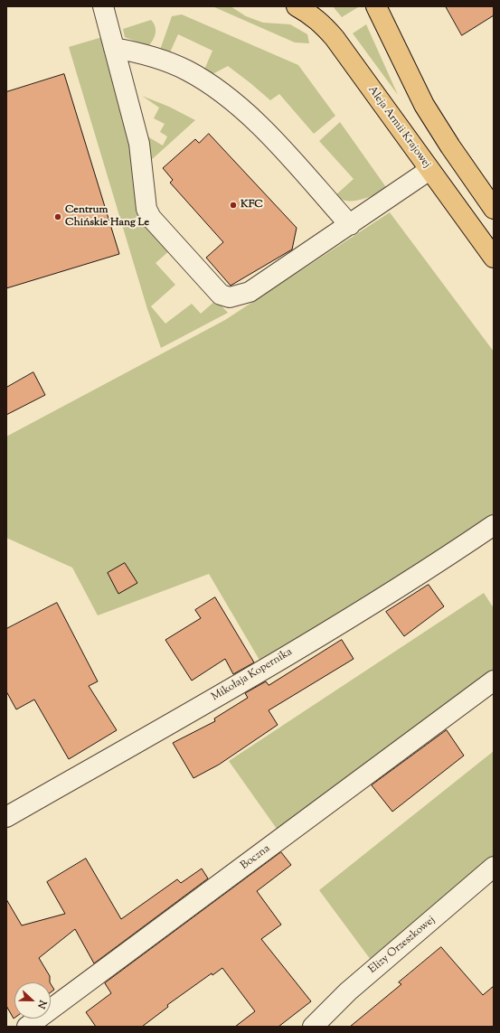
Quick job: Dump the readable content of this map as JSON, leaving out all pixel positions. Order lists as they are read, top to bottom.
{
  "streets": {
    "main road": ["Aleja Armii Krajowej"],
    "street": ["Mikołaja Kopernika", "Boczna", "Elizy Orzeszkowej"]
  },
  "places": ["KFC", "Centrum Chińskie Hang Le"],
  "north": "right"
}
